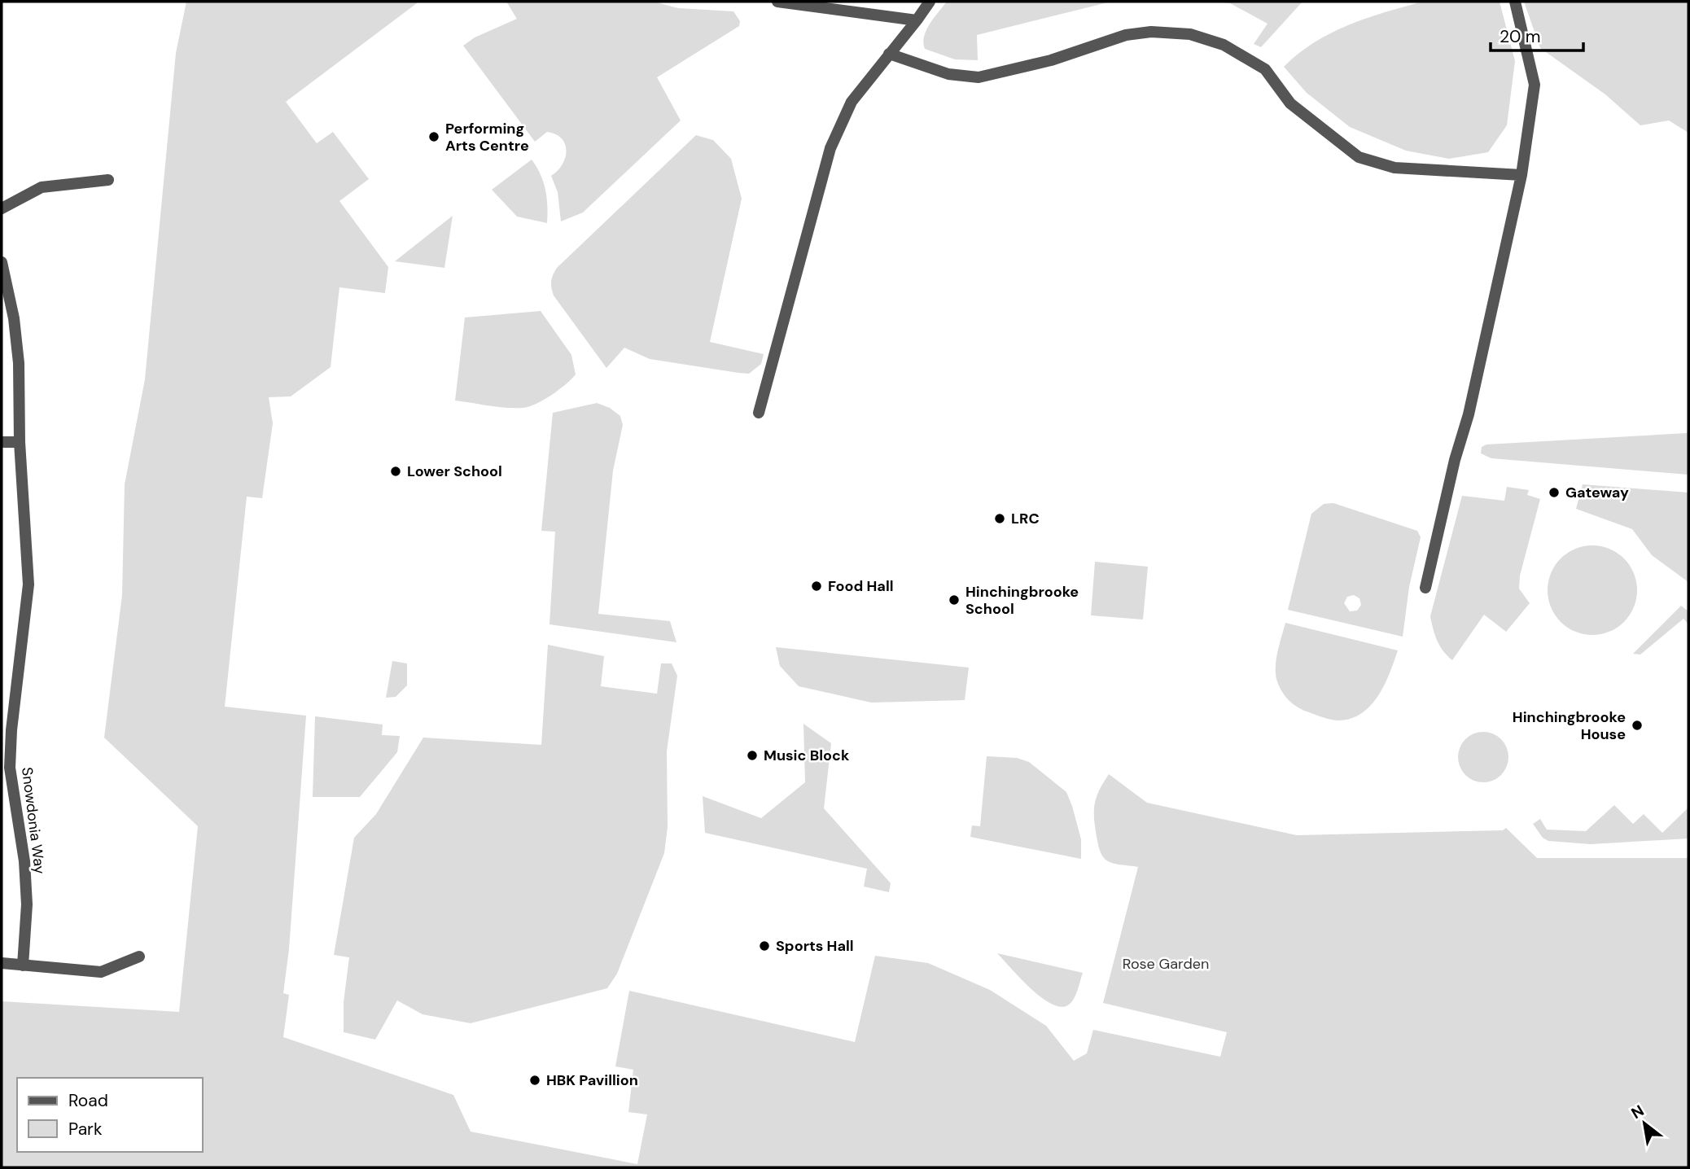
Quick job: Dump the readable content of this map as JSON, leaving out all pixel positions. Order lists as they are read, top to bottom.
{
  "streets": {
    "street": ["Snowdonia Way"]
  },
  "parks": ["Rose Garden"],
  "places": [
    "Performing Arts Centre",
    "Lower School",
    "Gateway",
    "LRC",
    "Food Hall",
    "Hinchingbrooke School",
    "Hinchingbrooke House",
    "Music Block",
    "Sports Hall",
    "HBK Pavillion"
  ],
  "legend": ["Road", "Park"],
  "scale_bar": "20 m",
  "north": "top left"
}
